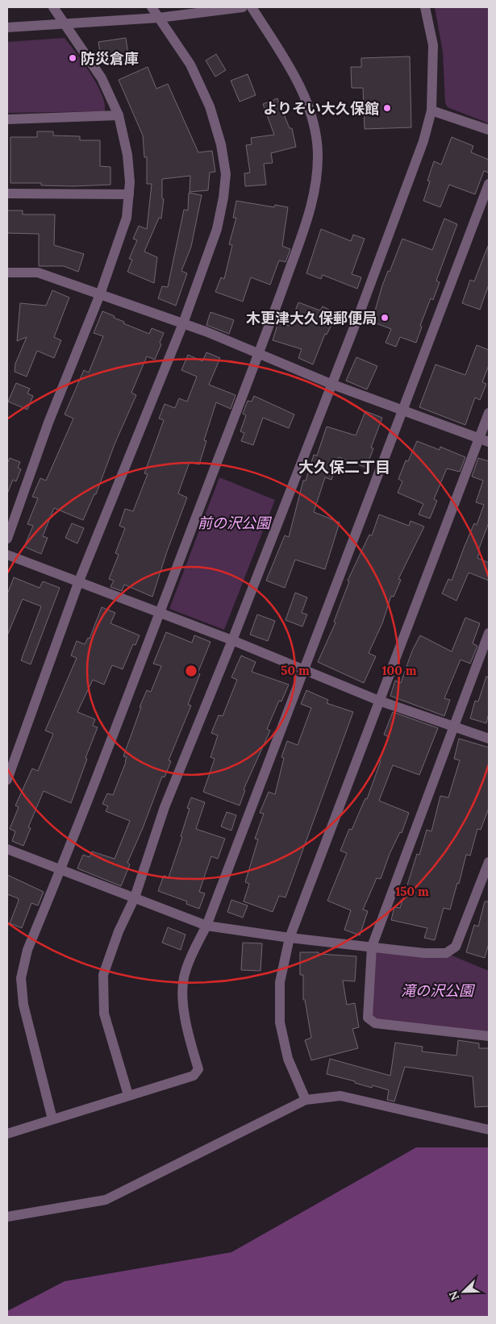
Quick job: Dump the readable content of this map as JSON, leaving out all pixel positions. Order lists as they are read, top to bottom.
{
  "districts": ["大久保二丁目"],
  "parks": ["前の沢公園", "滝の沢公園"],
  "places": ["防災倉庫", "よりそい大久保館", "木更津大久保郵便局"],
  "north": "bottom left",
  "rings": ["50 m", "100 m", "150 m"]
}
